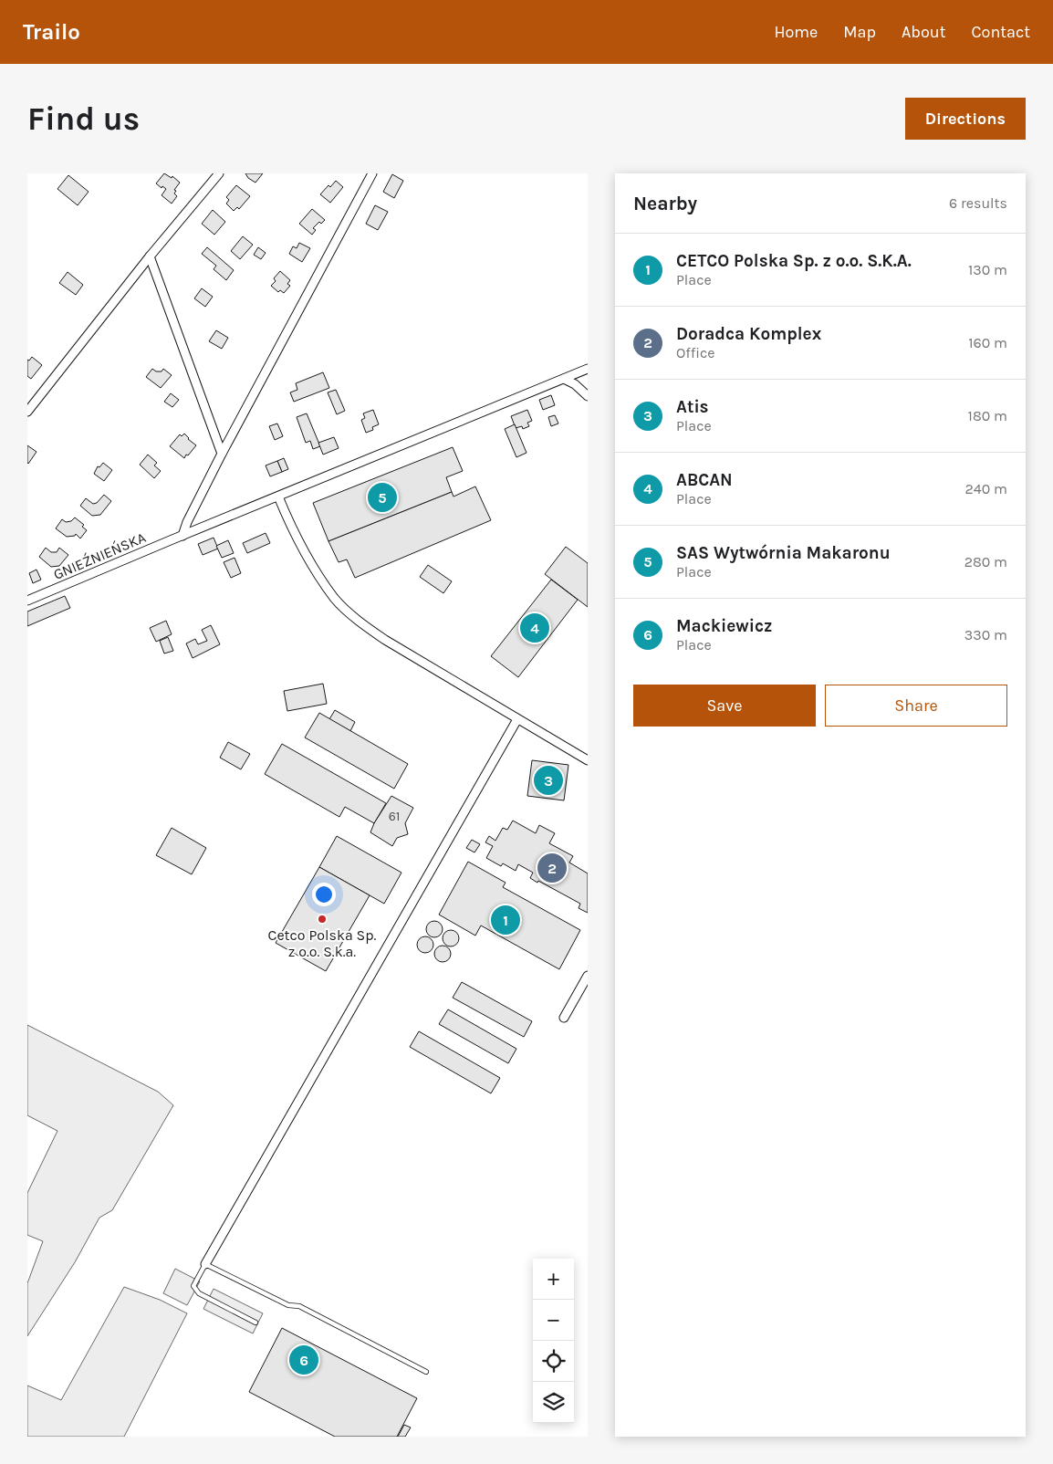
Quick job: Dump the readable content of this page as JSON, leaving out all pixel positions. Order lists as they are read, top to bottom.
{
  "streets": {
    "street": ["GNIEŹNIEŃSKA"]
  },
  "places": ["Cetco Polska Sp. z o.o. S.k.a."],
  "house_numbers": ["61"],
  "page": {
    "header": "Trailo",
    "nav": [
      "Home",
      "Map",
      "About",
      "Contact"
    ],
    "buttons": [
      "Directions",
      ["Save", "Share"]
    ],
    "title": "Find us",
    "heading": ["Nearby", "6 results"],
    "list": [
      {
        "mark": "1",
        "name": "CETCO Polska Sp. z o.o. S.K.A.",
        "note": "Place",
        "value": "130 m"
      },
      {
        "mark": "2",
        "name": "Doradca Komplex",
        "note": "Office",
        "value": "160 m"
      },
      {
        "mark": "3",
        "name": "Atis",
        "note": "Place",
        "value": "180 m"
      },
      {
        "mark": "4",
        "name": "ABCAN",
        "note": "Place",
        "value": "240 m"
      },
      {
        "mark": "5",
        "name": "SAS Wytwórnia Makaronu",
        "note": "Place",
        "value": "280 m"
      },
      {
        "mark": "6",
        "name": "Mackiewicz",
        "note": "Place",
        "value": "330 m"
      }
    ],
    "pins": [
      "5",
      "4",
      "3",
      "2",
      "1",
      "6"
    ],
    "map_buttons": ["+", "−"]
  }
}
